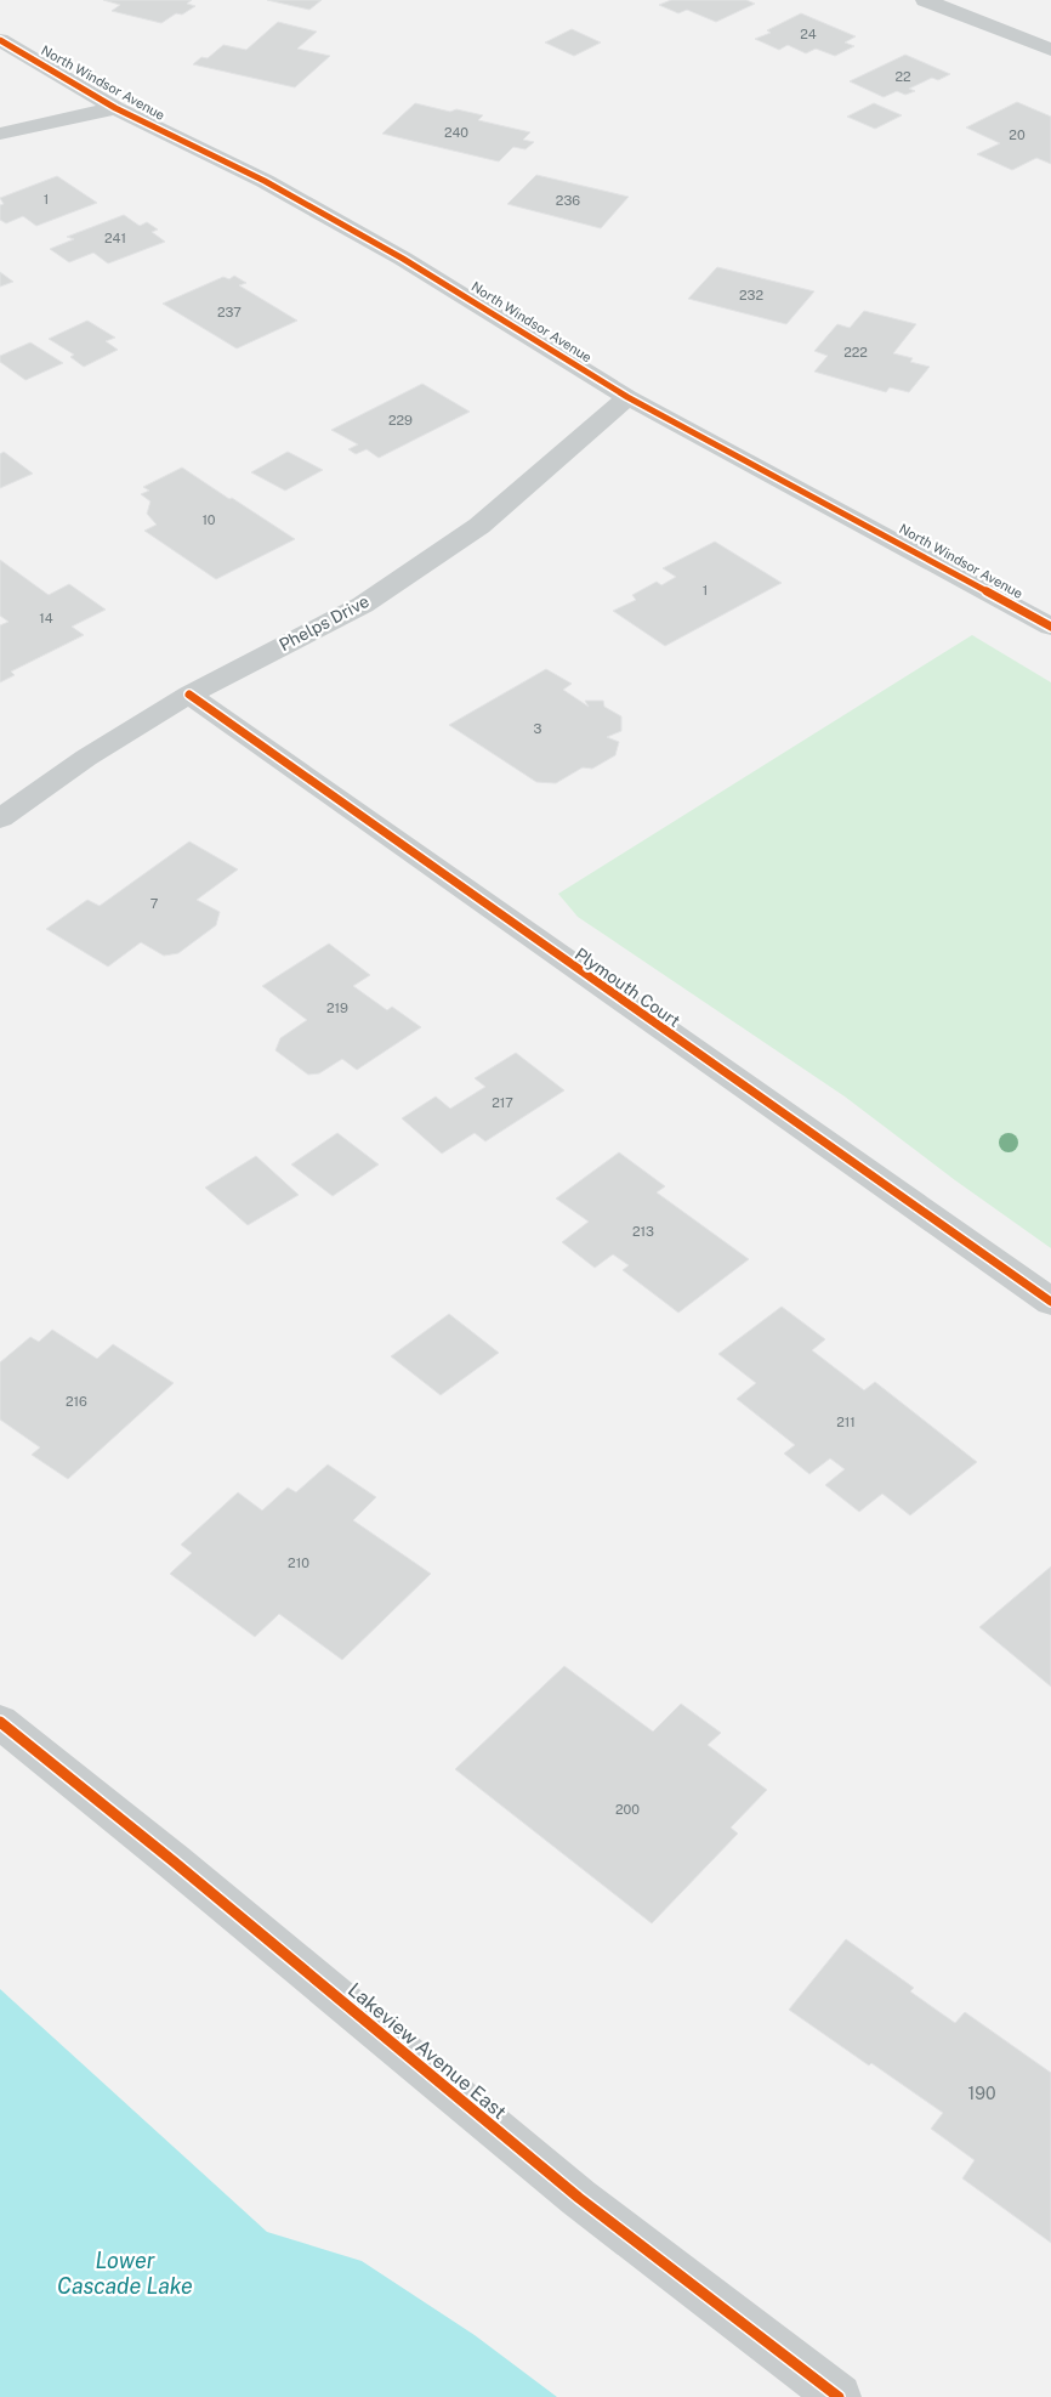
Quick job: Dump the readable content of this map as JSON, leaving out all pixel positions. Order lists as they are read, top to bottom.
{
  "streets": {
    "street": [
      "North Windsor Avenue",
      "Phelps Drive",
      "Plymouth Court",
      "Lakeview Avenue East"
    ]
  },
  "crossings": [
    ["North Windsor Avenue", "Phelps Drive"],
    ["Phelps Drive", "Plymouth Court"]
  ],
  "water": ["Lower Cascade Lake"],
  "house_numbers": [
    "24",
    "22",
    "240",
    "20",
    "1",
    "236",
    "241",
    "232",
    "237",
    "222",
    "229",
    "10",
    "1",
    "14",
    "3",
    "7",
    "219",
    "217",
    "213",
    "216",
    "211",
    "210",
    "200",
    "190"
  ]
}
